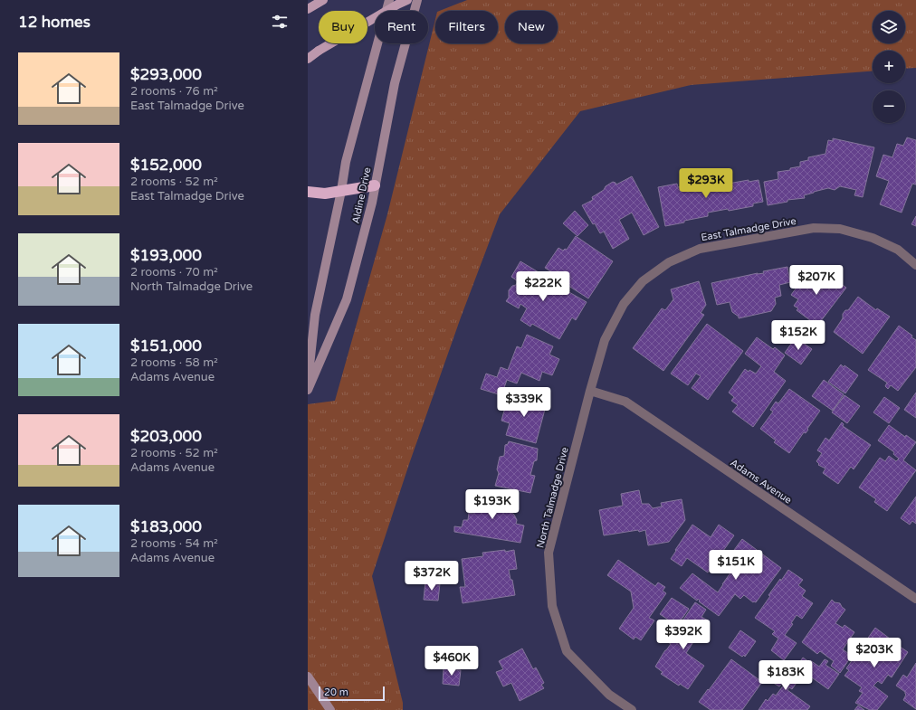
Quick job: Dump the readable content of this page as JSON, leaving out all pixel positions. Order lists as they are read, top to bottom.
{
  "streets": {
    "main road": ["Aldine Drive"],
    "street": ["East Talmadge Drive", "Adams Avenue", "North Talmadge Drive"]
  },
  "crossings": [
    ["East Talmadge Drive", "Adams Avenue"],
    ["East Talmadge Drive", "North Talmadge Drive"],
    ["Adams Avenue", "North Talmadge Drive"]
  ],
  "scale_bar": "20 m",
  "page": {
    "heading": "12 homes",
    "map_buttons": ["+", "−"],
    "chip": [
      "Buy",
      "Rent",
      "Filters",
      "New"
    ],
    "list": [
      {
        "name": "$293,000",
        "note": "2 rooms · 76 m² · East Talmadge Drive"
      },
      {
        "name": "$152,000",
        "note": "2 rooms · 52 m² · East Talmadge Drive"
      },
      {
        "name": "$193,000",
        "note": "2 rooms · 70 m² · North Talmadge Drive"
      },
      {
        "name": "$151,000",
        "note": "2 rooms · 58 m² · Adams Avenue"
      },
      {
        "name": "$203,000",
        "note": "2 rooms · 52 m² · Adams Avenue"
      },
      {
        "name": "$183,000",
        "note": "2 rooms · 54 m² · Adams Avenue"
      }
    ],
    "price": [
      "$293K",
      "$207K",
      "$222K",
      "$152K",
      "$339K",
      "$193K",
      "$151K",
      "$372K",
      "$392K",
      "$203K",
      "$460K",
      "$183K"
    ],
    "scale": "20 m"
  }
}
